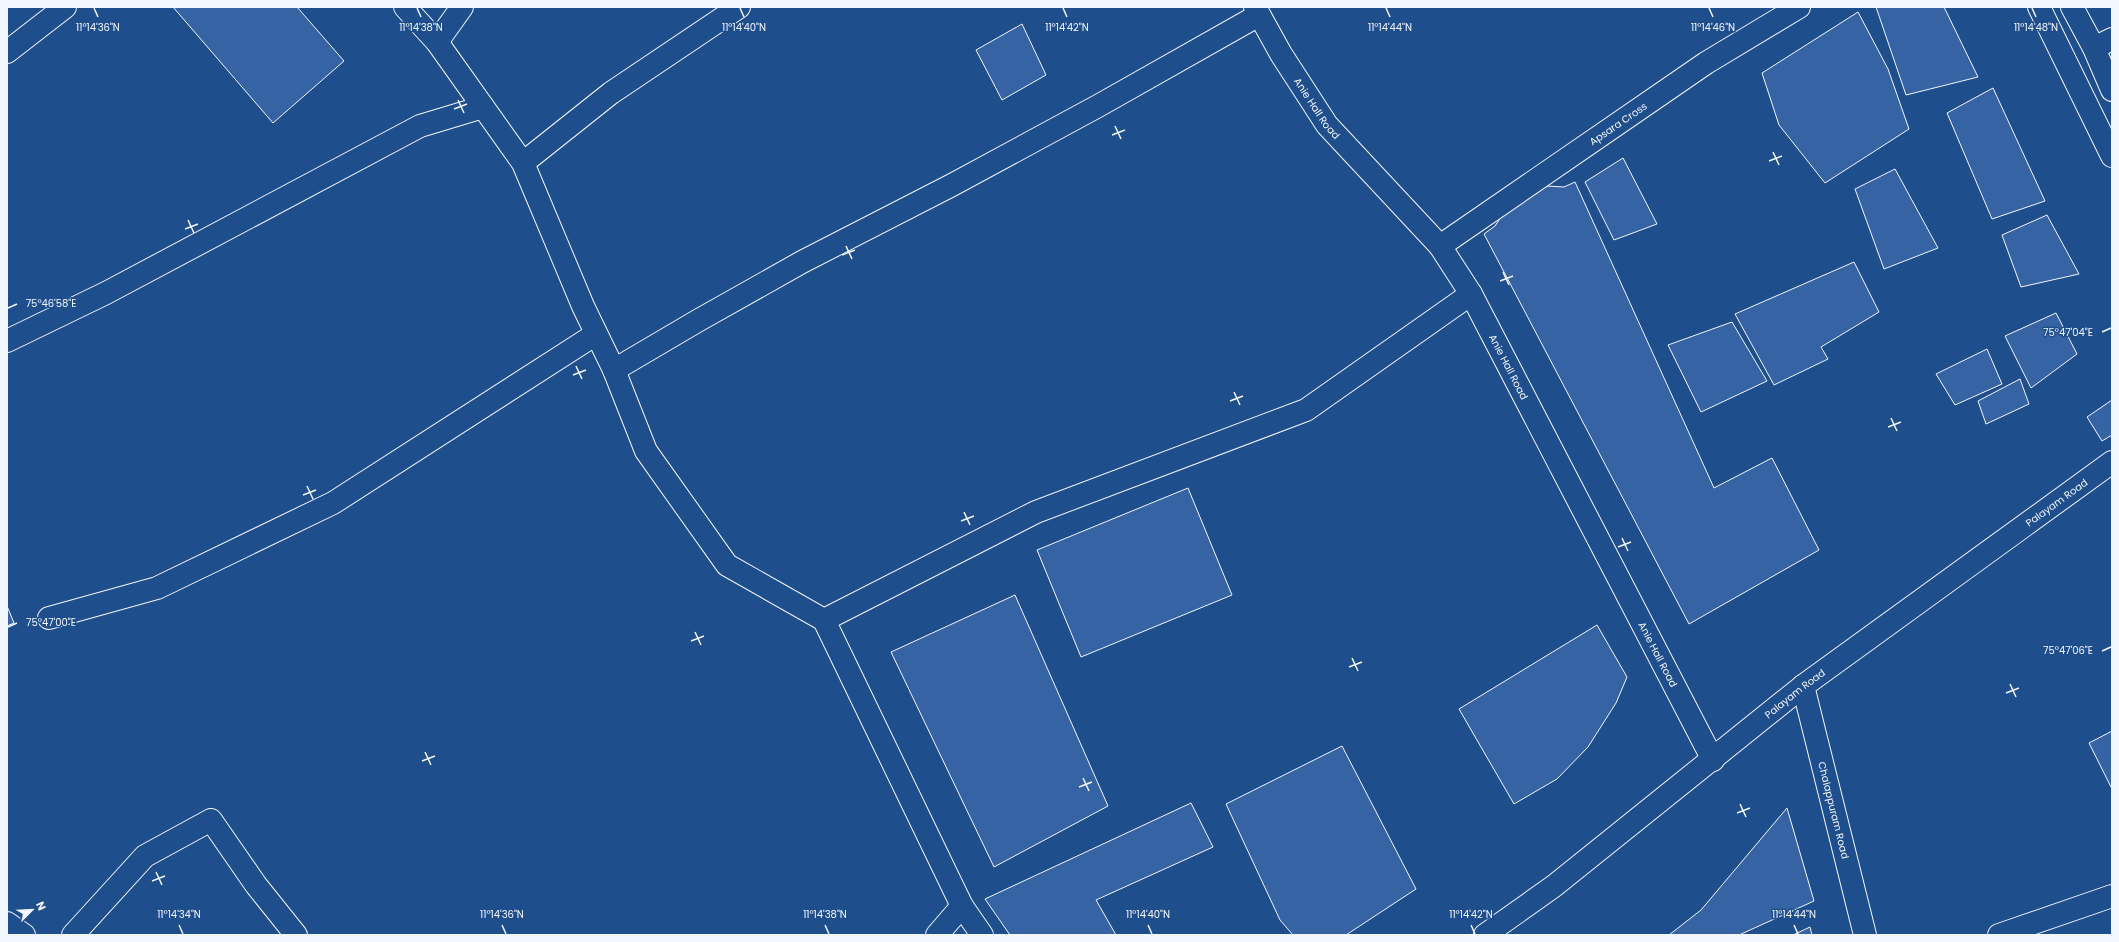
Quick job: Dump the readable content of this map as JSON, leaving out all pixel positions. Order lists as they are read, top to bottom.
{
  "streets": {
    "street": [
      "Anie Hall Road",
      "Apsara Cross",
      "Palayam Road",
      "Chalappuram Road"
    ]
  },
  "crossings": [
    ["Anie Hall Road", "Apsara Cross"],
    ["Anie Hall Road", "Palayam Road"],
    ["Palayam Road", "Chalappuram Road"]
  ],
  "north": "top right",
  "coordinates": [
    "11°14'36\"N",
    "11°14'38\"N",
    "11°14'40\"N",
    "11°14'44\"N",
    "11°14'46\"N",
    "11°14'48\"N",
    "11°14'42\"N",
    "75°46'58\"E",
    "75°47'04\"E",
    "75°47'00\"E",
    "75°47'06\"E",
    "11°14'34\"N"
  ]
}
